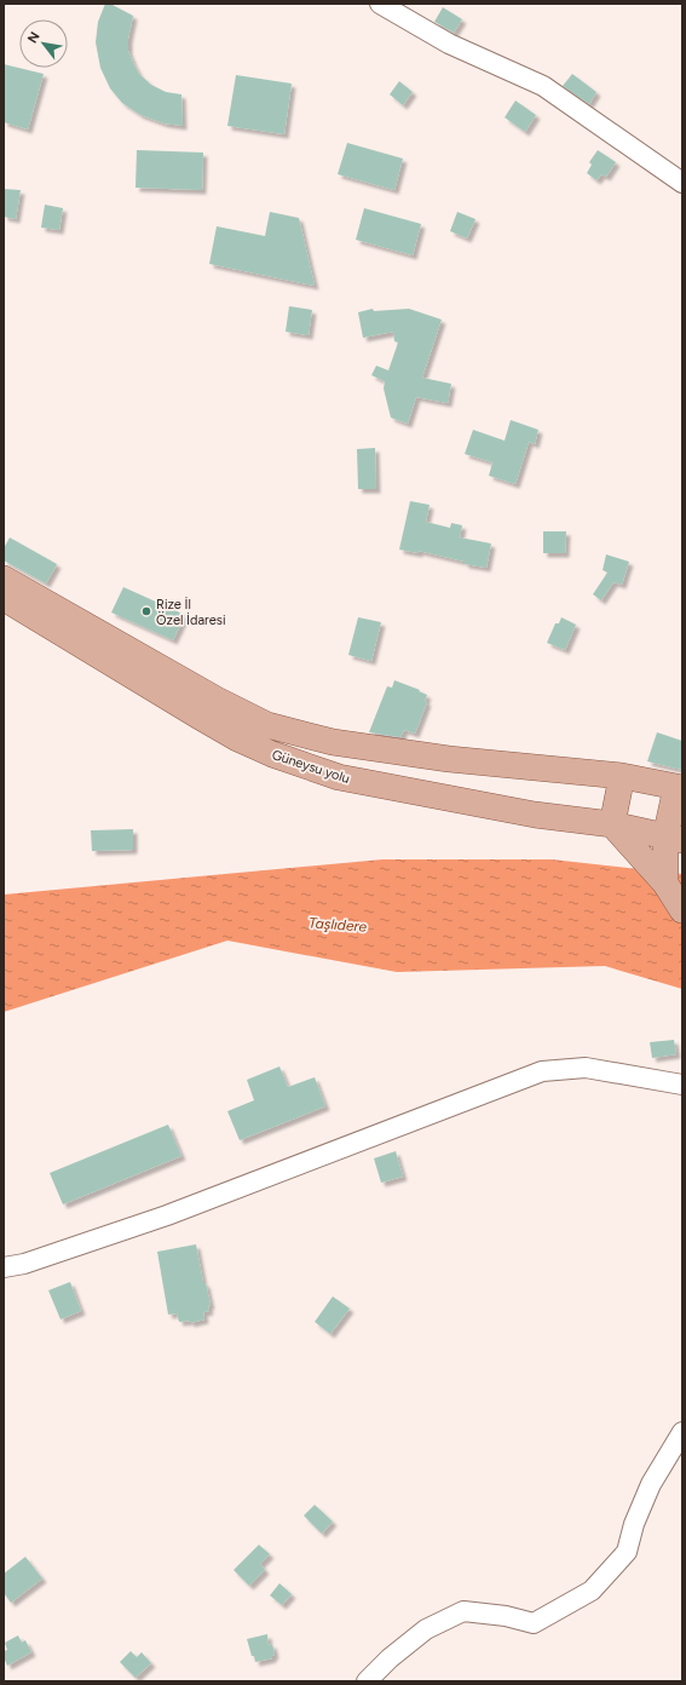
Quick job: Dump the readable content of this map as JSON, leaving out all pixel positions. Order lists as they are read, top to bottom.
{
  "streets": {
    "main road": ["Güneysu yolu"]
  },
  "water": ["Taşlıdere"],
  "places": ["Rize İl Özel İdaresi"],
  "north": "top left"
}
